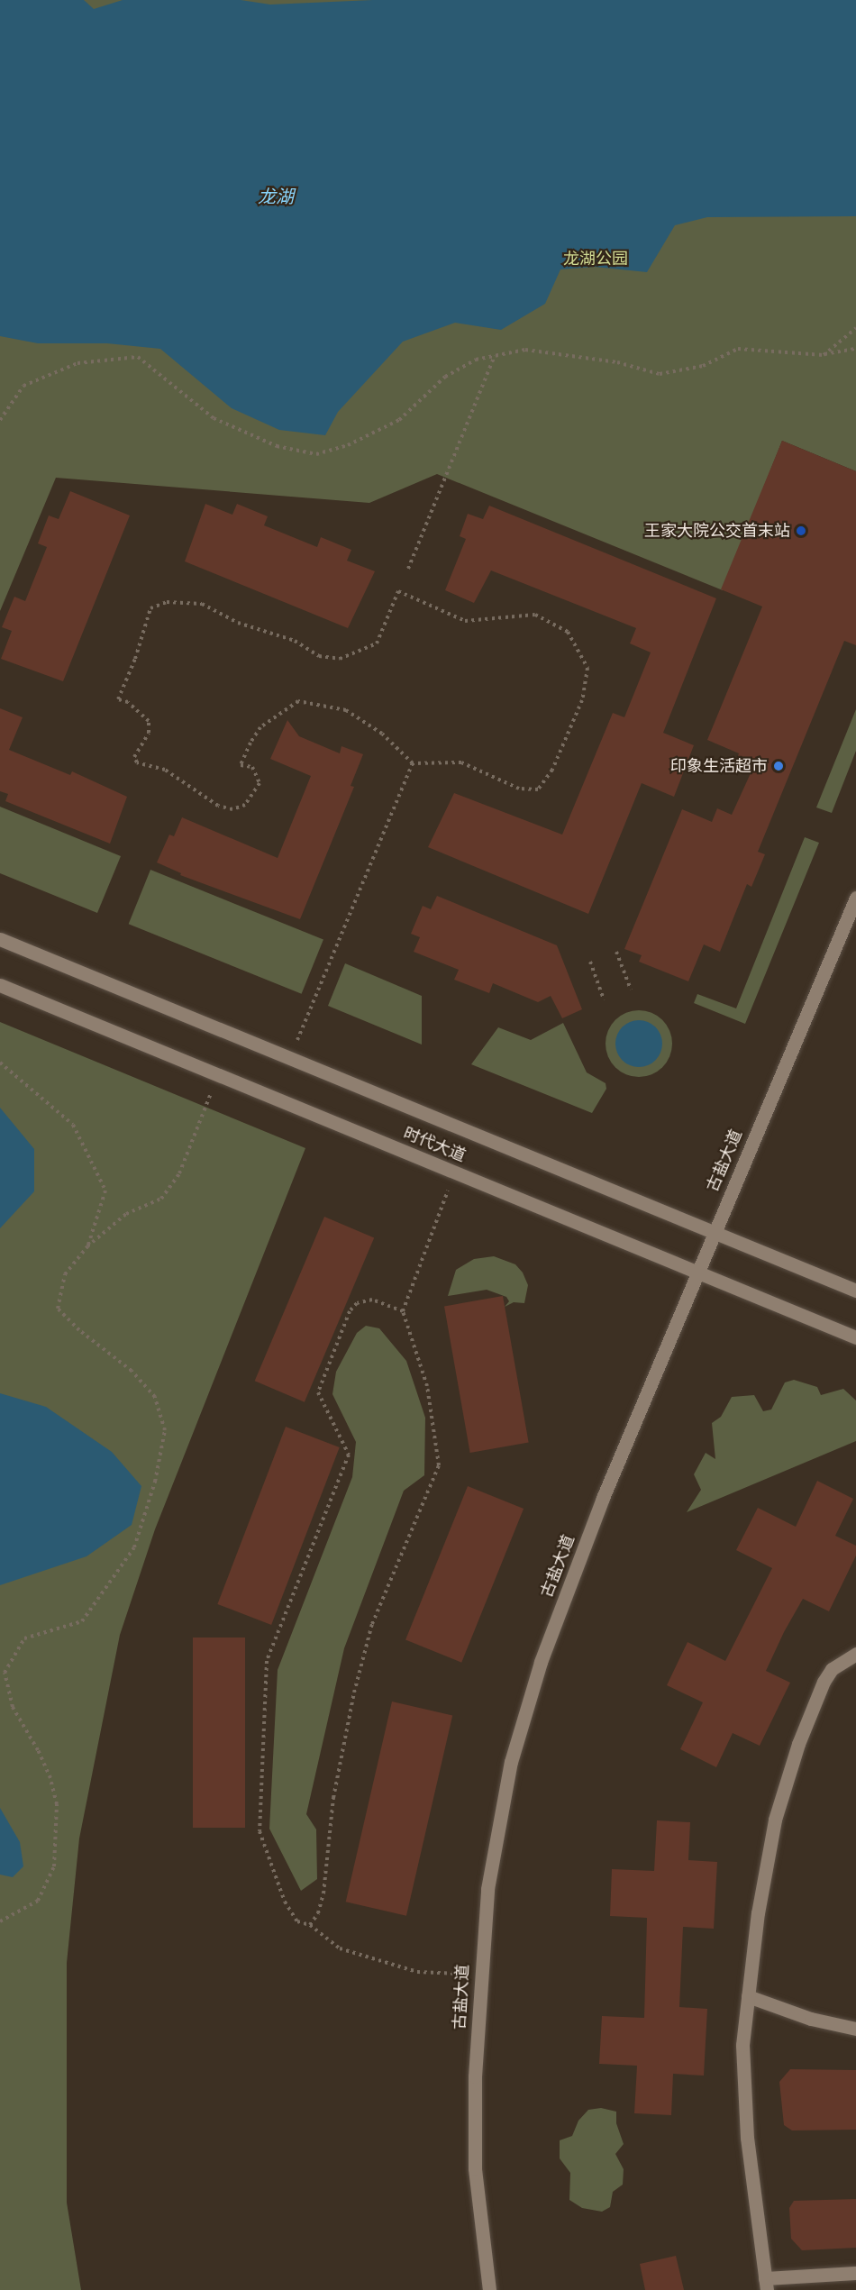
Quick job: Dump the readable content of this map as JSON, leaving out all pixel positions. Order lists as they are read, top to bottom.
{
  "streets": {
    "main road": ["时代大道", "古盐大道"]
  },
  "crossings": [
    ["时代大道", "古盐大道"]
  ],
  "water": ["龙湖"],
  "parks": ["龙湖公园"],
  "places": ["王家大院公交首末站", "印象生活超市"]
}
